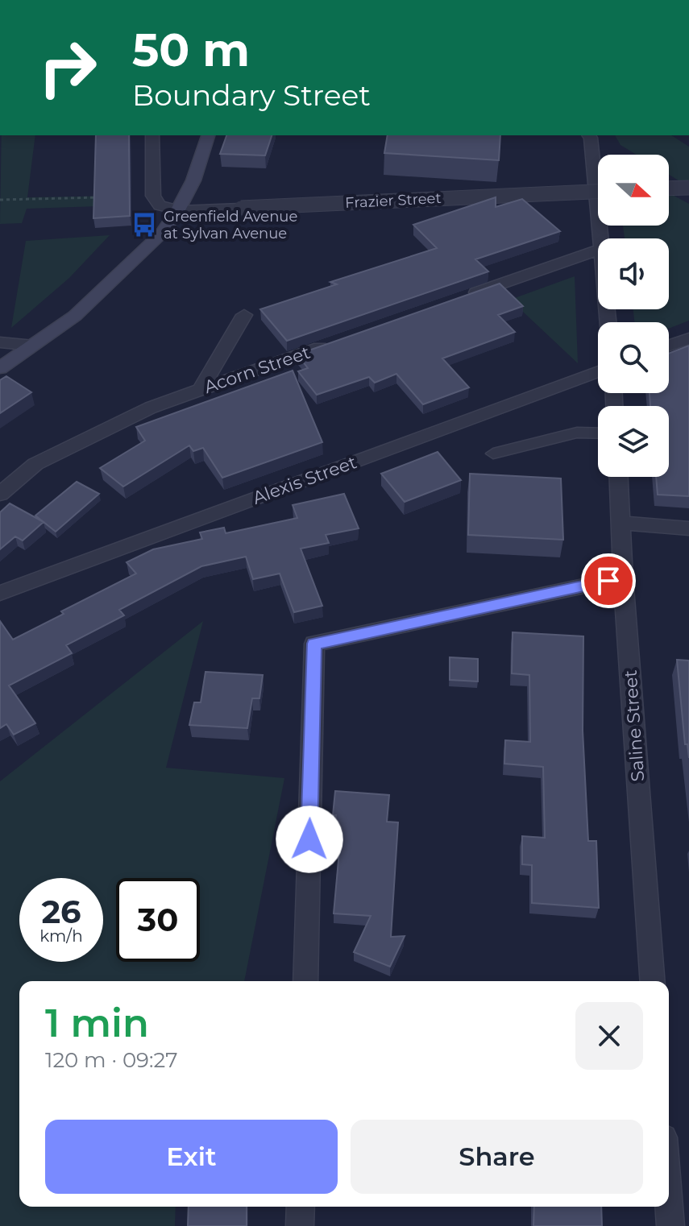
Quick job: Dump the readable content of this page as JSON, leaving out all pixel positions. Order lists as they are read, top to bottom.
{
  "streets": {
    "street": [
      "Frazier Street",
      "Acorn Street",
      "Alexis Street",
      "Saline Street"
    ]
  },
  "places": {
    "bus stop": ["Greenfield Avenue at Sylvan Avenue"]
  },
  "north": "right",
  "page": {
    "turn": ["50 m", "Boundary Street"],
    "speed": "26 km/h",
    "limit": "30",
    "heading": ["1 min", "120 m · 09:27"],
    "buttons": ["Exit", "Share"]
  }
}
